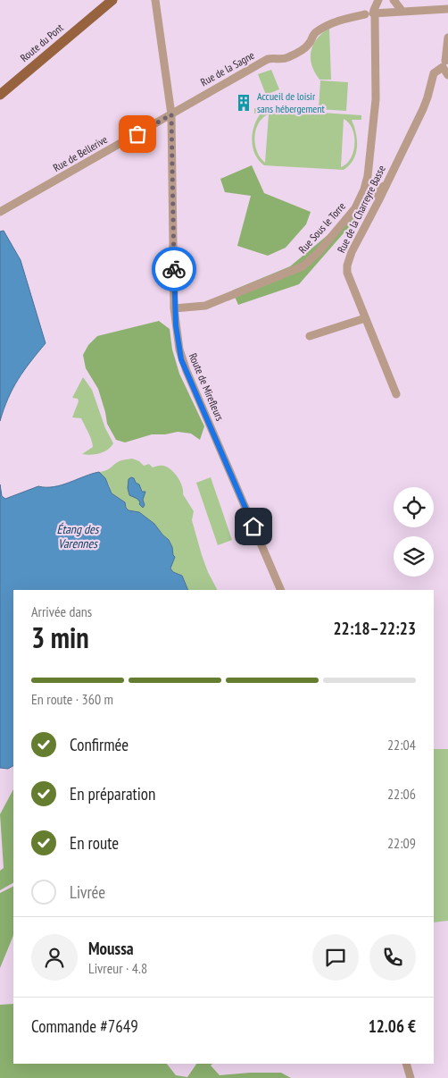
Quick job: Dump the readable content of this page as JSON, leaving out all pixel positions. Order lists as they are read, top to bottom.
{
  "streets": {
    "main road": ["Route du Pont"],
    "street": [
      "Rue de la Sagne",
      "Rue de Bellerive",
      "Rue de la Charreyre Basse",
      "Rue Sous le Torre",
      "Route de Mirefleurs"
    ]
  },
  "crossings": [
    ["Rue de la Sagne", "Rue de Bellerive"],
    ["Rue de la Sagne", "Rue Sous le Torre"],
    ["Rue de la Sagne", "Route de Mirefleurs"],
    ["Rue de Bellerive", "Route de Mirefleurs"],
    ["Rue Sous le Torre", "Route de Mirefleurs"]
  ],
  "water": ["Étang des Varennes"],
  "places": {
    "building": ["Accueil de loisir sans hébergement"]
  },
  "page": {
    "heading": ["3 min", "Arrivée dans", "22:18–22:23"],
    "panel": [
      "Moussa",
      "Livreur · 4.8",
      "Commande #7649",
      "12.06 €"
    ],
    "bar": "En route · 360 m",
    "list": [
      ["Confirmée", "22:04"],
      ["En préparation", "22:06"],
      ["En route", "22:09"],
      "Livrée"
    ]
  }
}
